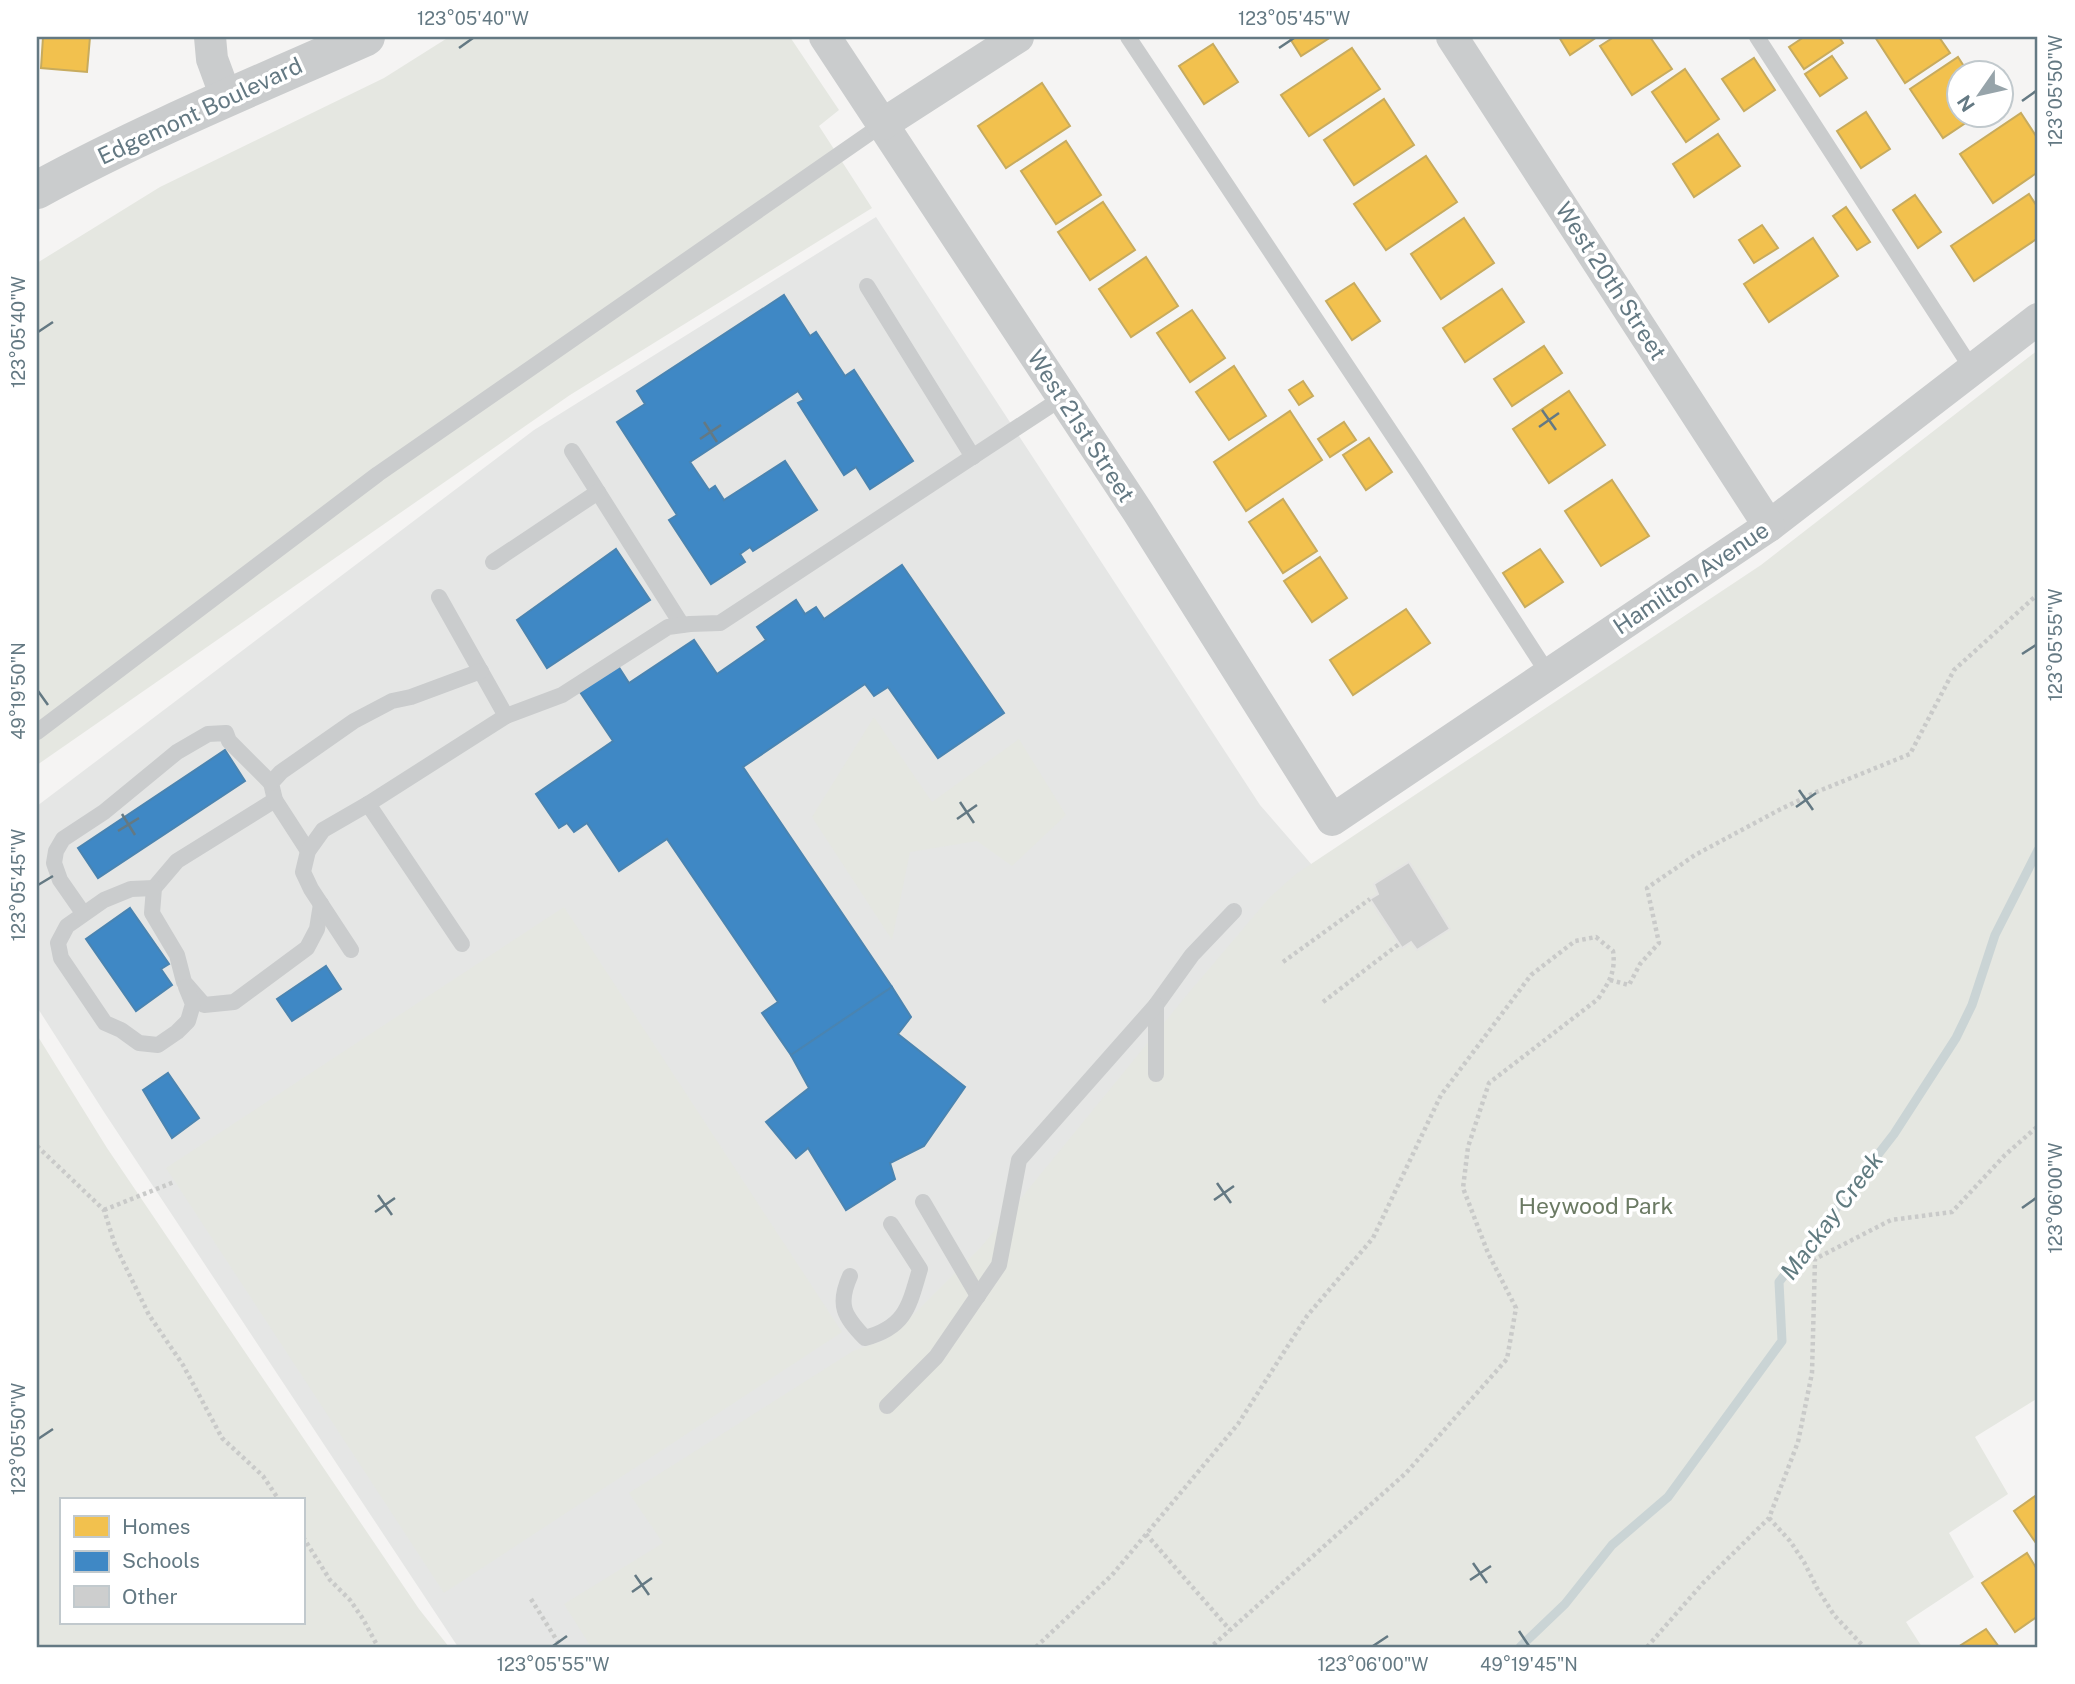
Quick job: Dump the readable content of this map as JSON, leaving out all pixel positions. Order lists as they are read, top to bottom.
{
  "streets": {
    "street": [
      "Edgemont Boulevard",
      "West 20th Street",
      "West 21st Street",
      "Hamilton Avenue"
    ]
  },
  "crossings": [
    ["West 20th Street", "Hamilton Avenue"],
    ["West 21st Street", "Hamilton Avenue"]
  ],
  "water": ["Mackay Creek"],
  "parks": ["Heywood Park"],
  "legend": ["Homes", "Schools", "Other"],
  "north": "bottom left",
  "coordinates": [
    "123°05'40\"W",
    "123°05'45\"W",
    "123°05'50\"W",
    "123°05'55\"W",
    "49°19'50\"N",
    "123°06'00\"W",
    "49°19'45\"N"
  ]
}
